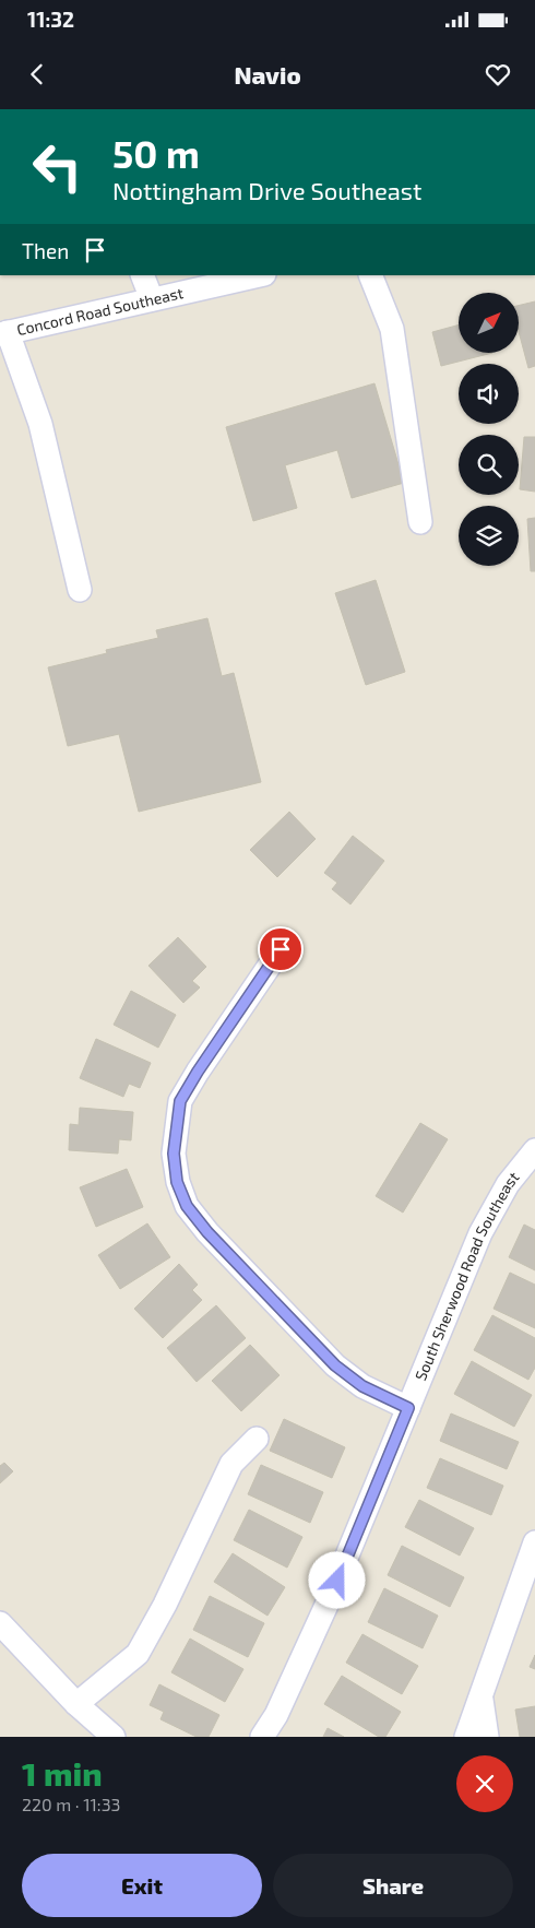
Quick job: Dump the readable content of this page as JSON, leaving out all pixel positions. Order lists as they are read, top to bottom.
{
  "streets": {
    "street": ["Concord Road Southeast", "South Sherwood Road Southeast"]
  },
  "north": "top right",
  "page": {
    "status": "11:32",
    "header": "Navio",
    "turn": ["50 m", "Nottingham Drive Southeast"],
    "then": "Then",
    "heading": ["1 min", "220 m · 11:33"],
    "buttons": ["Exit", "Share"]
  }
}
